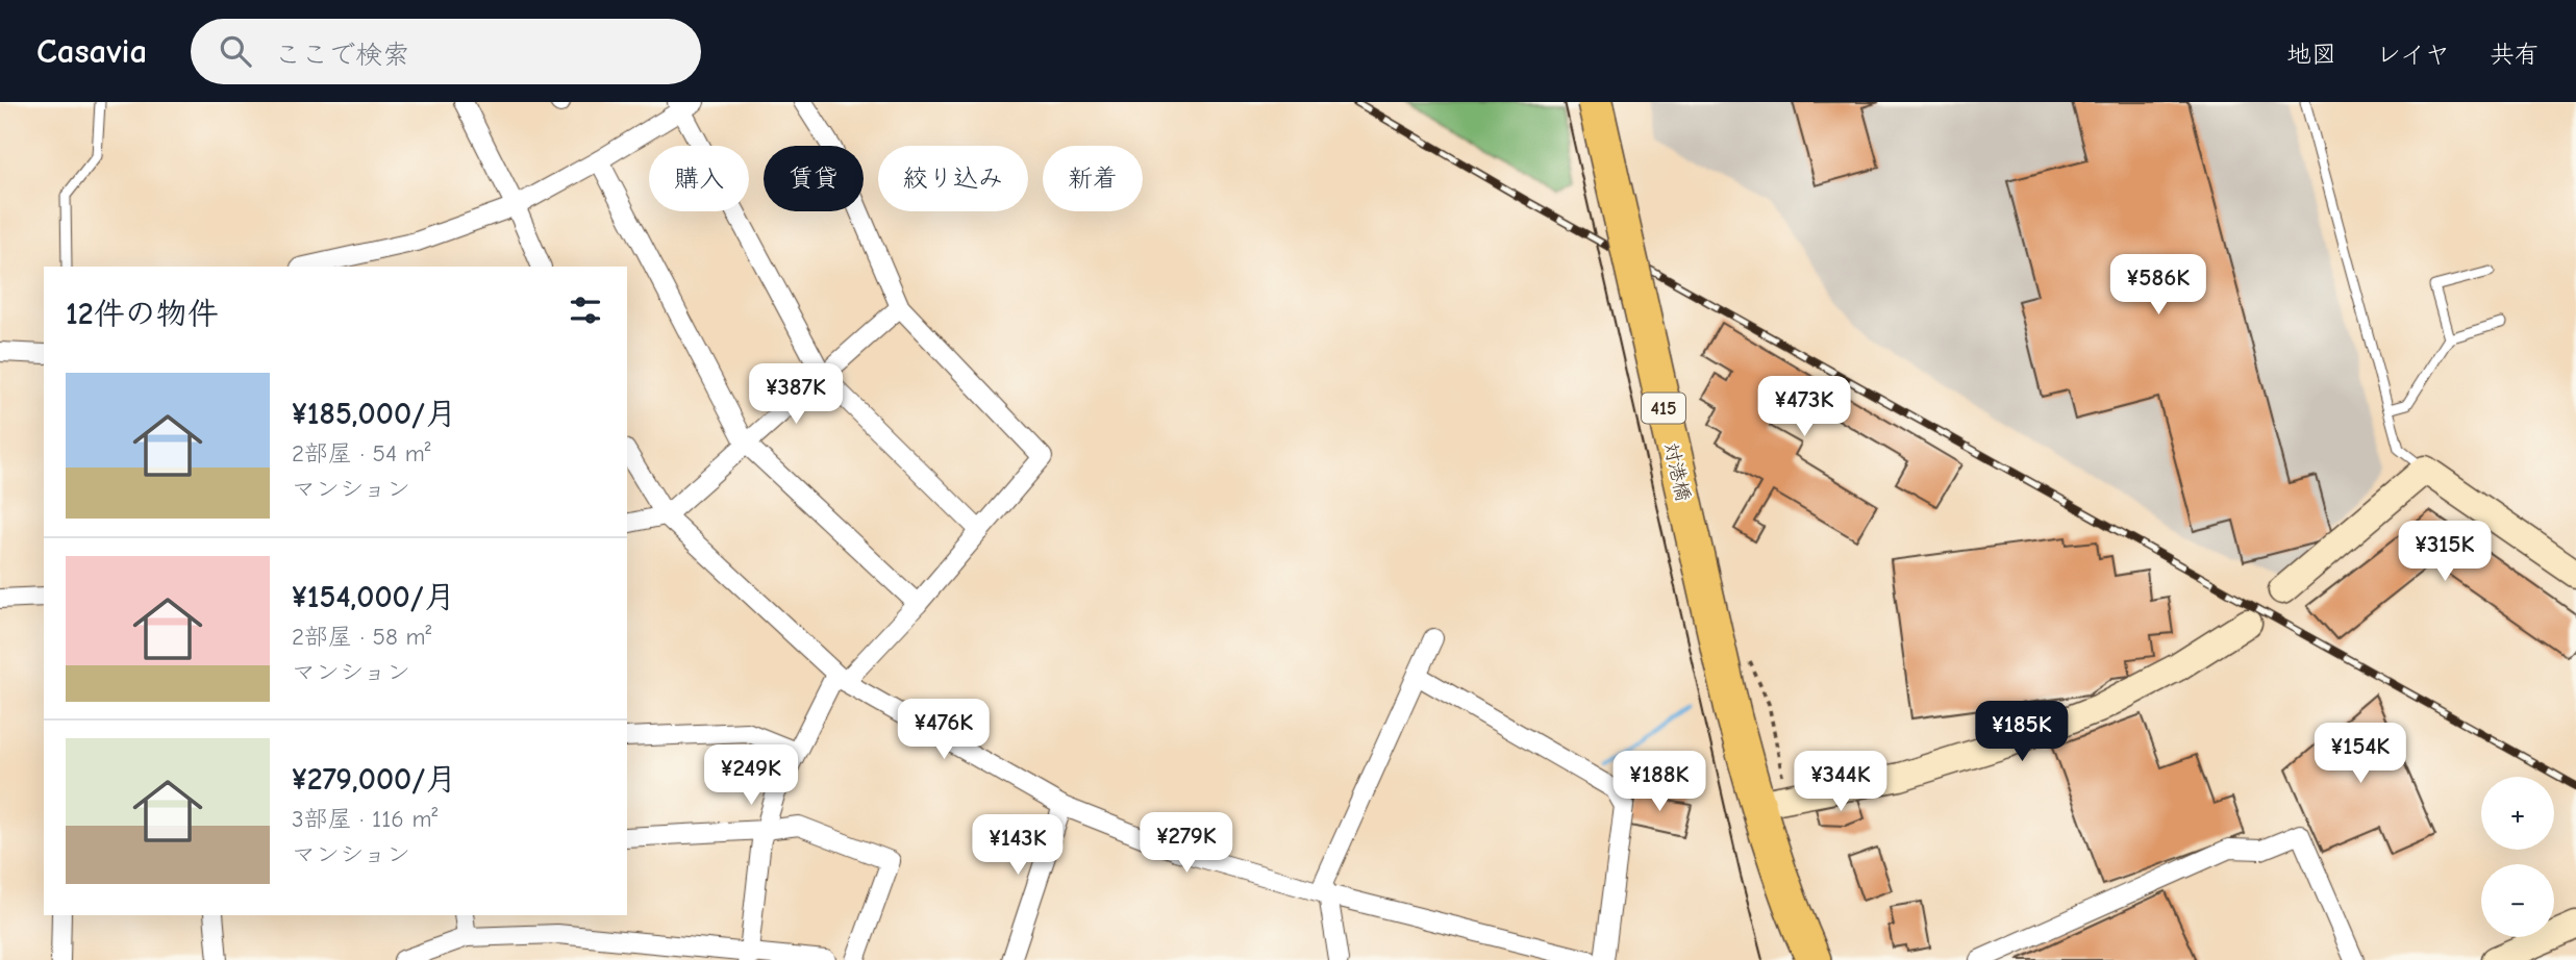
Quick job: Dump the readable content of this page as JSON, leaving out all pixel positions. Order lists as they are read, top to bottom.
{
  "streets": {
    "highway": ["415", "対港橋"]
  },
  "crossings": [
    ["415", "対港橋"]
  ],
  "page": {
    "header": "Casavia",
    "search": "ここで検索",
    "nav": ["地図", "レイヤ", "共有"],
    "chip": [
      "購入",
      "賃貸",
      "絞り込み",
      "新着"
    ],
    "price": [
      "¥586K",
      "¥387K",
      "¥473K",
      "¥315K",
      "¥476K",
      "¥185K",
      "¥154K",
      "¥249K",
      "¥188K",
      "¥344K",
      "¥279K",
      "¥143K"
    ],
    "heading": "12件の物件",
    "list": [
      {
        "name": "¥185,000/月",
        "note": "2部屋 · 54 m² · マンション"
      },
      {
        "name": "¥154,000/月",
        "note": "2部屋 · 58 m² · マンション"
      },
      {
        "name": "¥279,000/月",
        "note": "3部屋 · 116 m² · マンション"
      }
    ],
    "map_buttons": ["+", "−"]
  }
}
